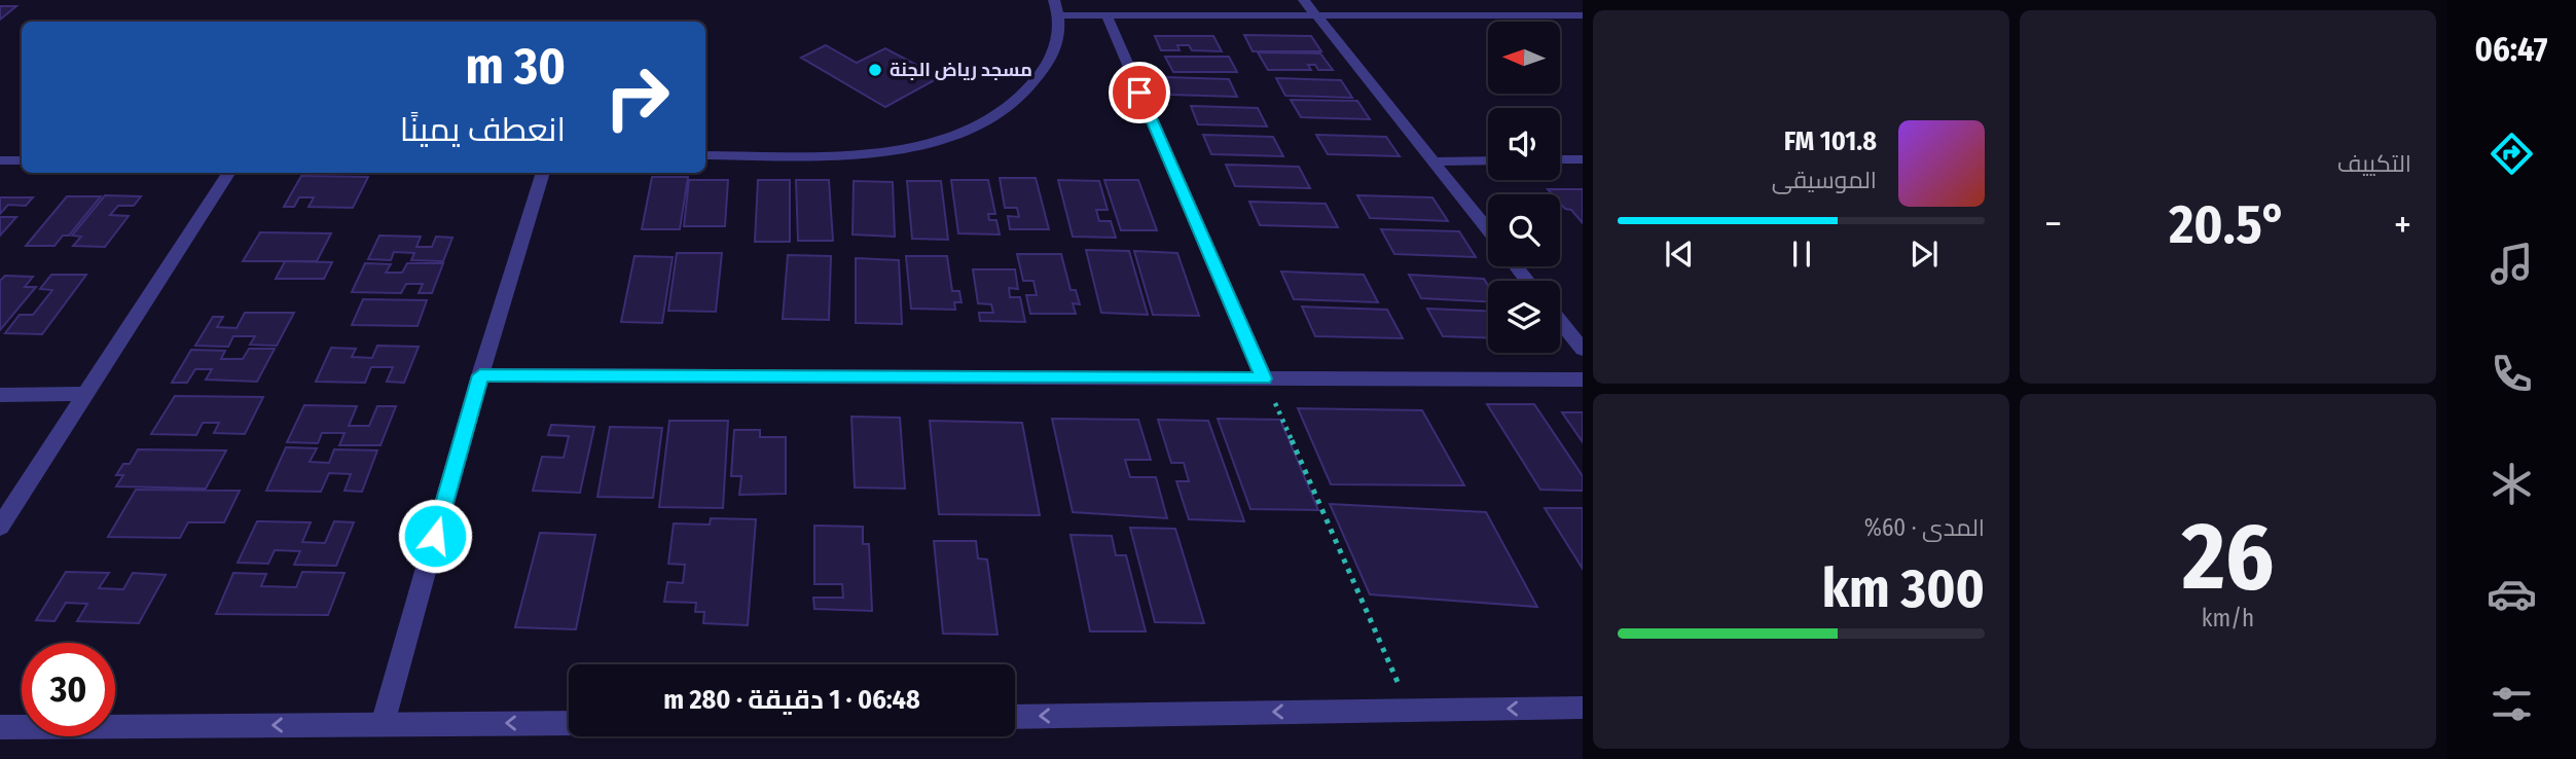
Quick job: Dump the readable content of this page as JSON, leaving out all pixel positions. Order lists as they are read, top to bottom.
{
  "places": ["مسجد رياض الجنة"],
  "north": "left",
  "page": {
    "tabs": "06:47",
    "tile": [
      "التكييف",
      ["26", "km/h"],
      ["المدى · 60%", "300 km"]
    ],
    "turn": ["30 m", "انعطف يمينًا"],
    "song": ["101.8 FM", "الموسيقى"],
    "heat": ["−", "20.5°", "+"],
    "limit": "30",
    "trip": "06:48 · 1 دقيقة · 280 m"
  }
}
